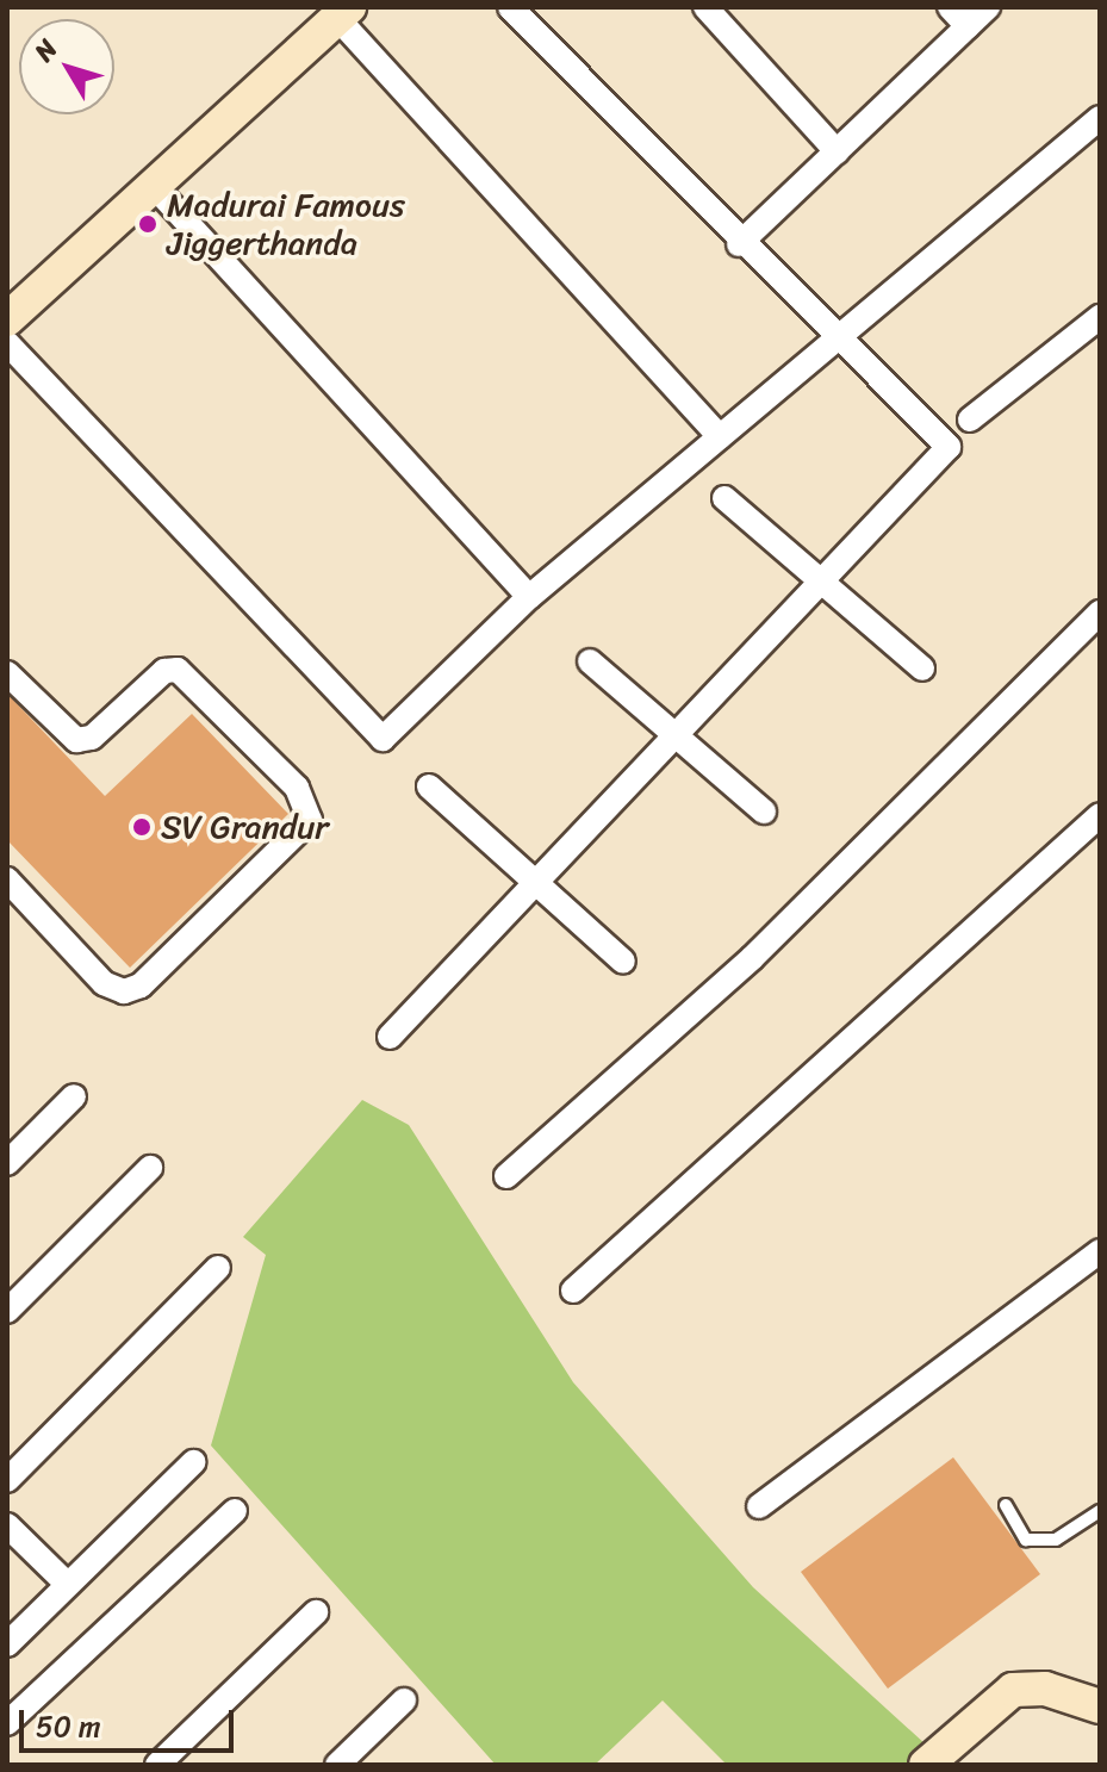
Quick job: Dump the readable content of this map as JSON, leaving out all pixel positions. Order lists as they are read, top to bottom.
{
  "places": ["Madurai Famous Jiggerthanda", "SV Grandur"],
  "scale_bar": "50 m",
  "north": "top left"
}
